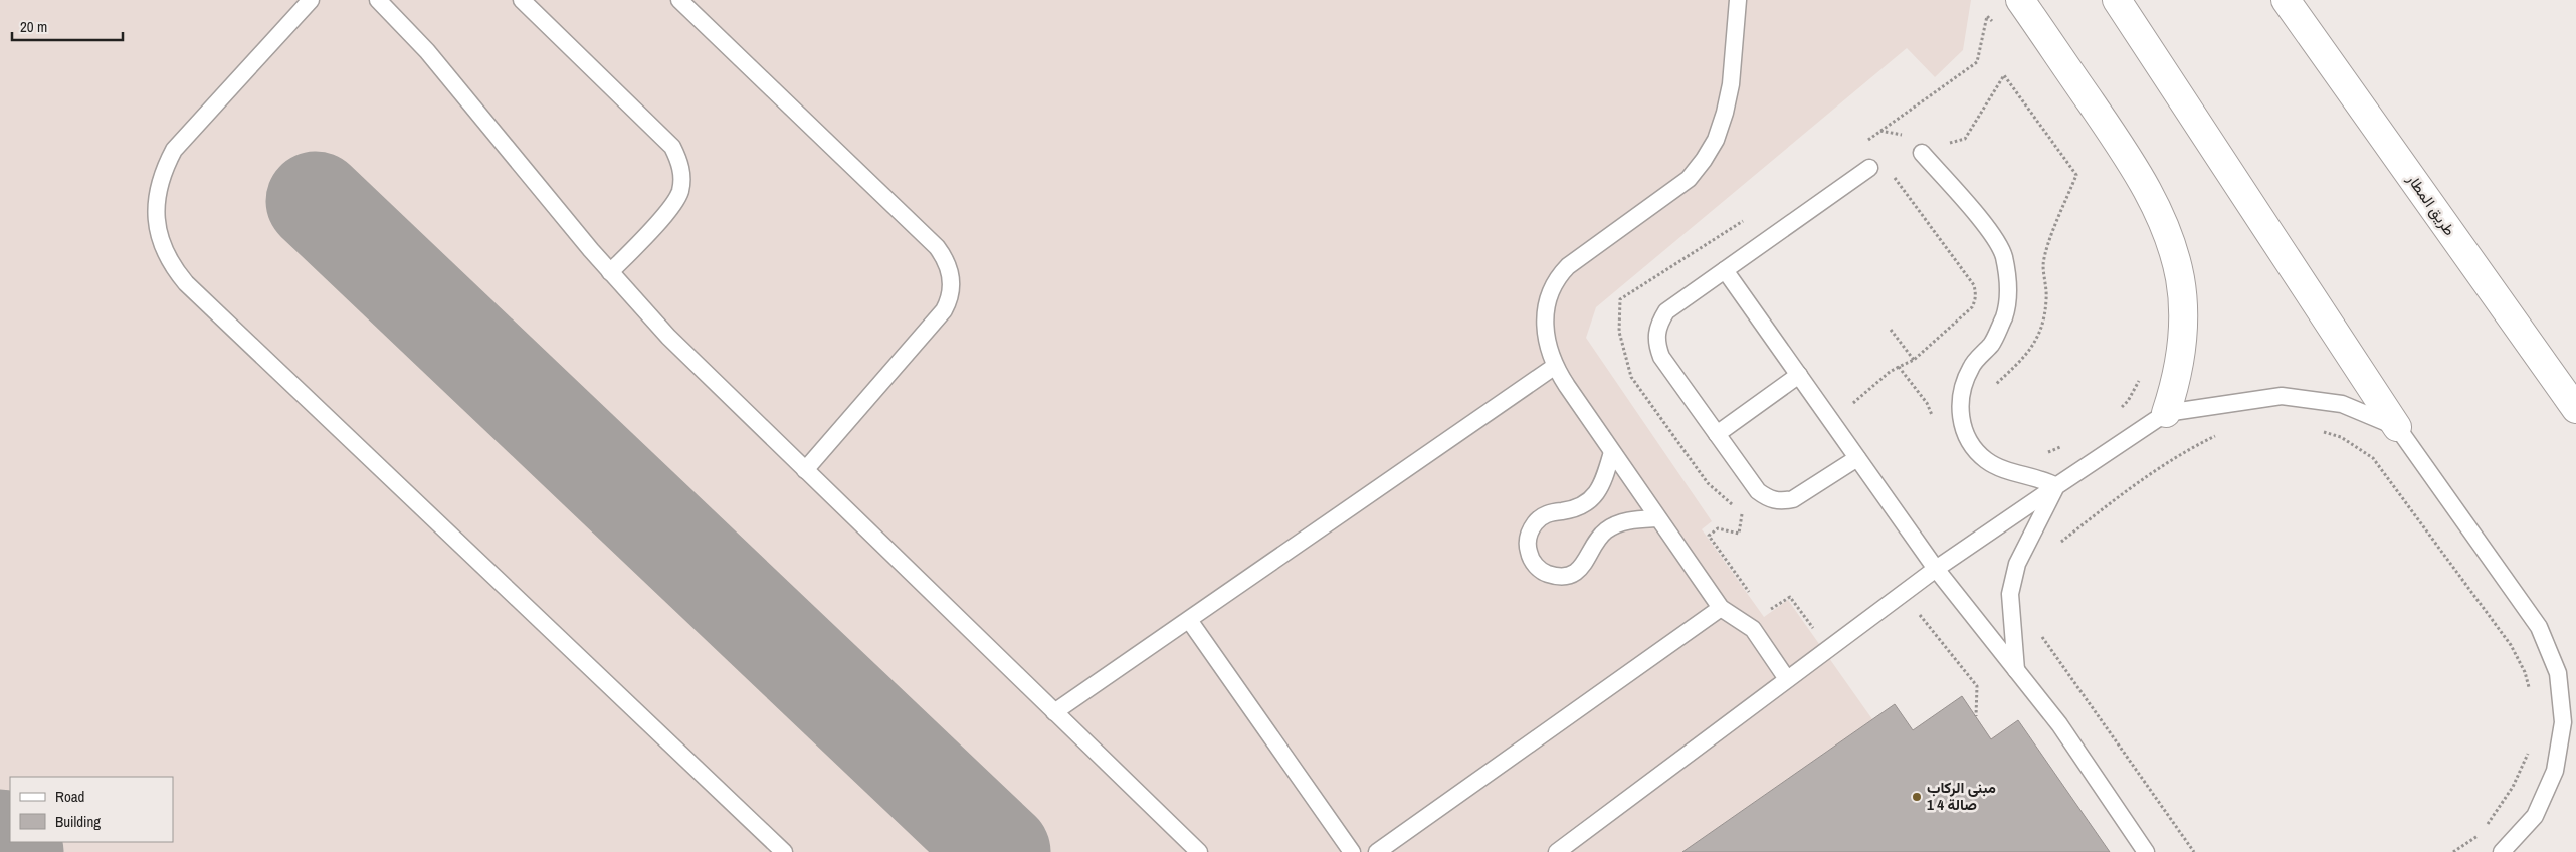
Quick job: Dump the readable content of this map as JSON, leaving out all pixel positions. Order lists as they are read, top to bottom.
{
  "streets": {
    "street": ["طريق المطار"]
  },
  "places": ["مبنى الركاب 1 صالة 4"],
  "legend": ["Road", "Building"],
  "scale_bar": "20 m"
}
